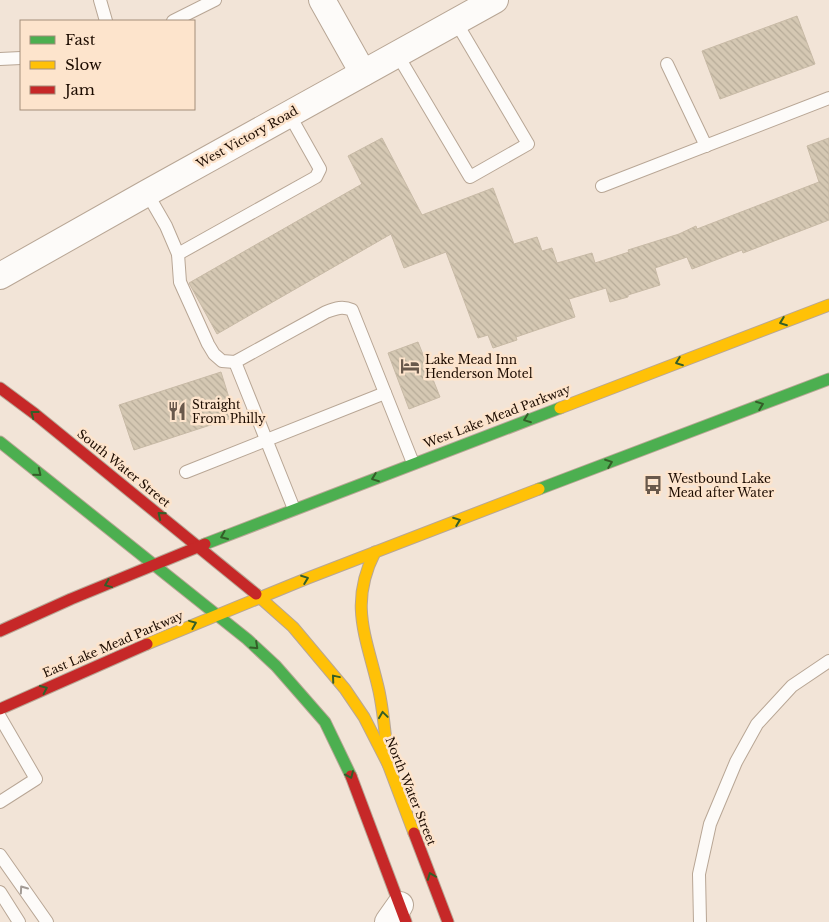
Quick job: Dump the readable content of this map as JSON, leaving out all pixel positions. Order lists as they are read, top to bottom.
{
  "streets": {
    "main road": [
      "West Lake Mead Parkway",
      "South Water Street",
      "East Lake Mead Parkway",
      "North Water Street"
    ],
    "street": ["West Victory Road"]
  },
  "crossings": [
    ["West Lake Mead Parkway", "South Water Street"],
    ["South Water Street", "North Water Street"],
    ["East Lake Mead Parkway", "North Water Street"]
  ],
  "places": {
    "hotel": ["Lake Mead Inn Henderson Motel"],
    "restaurant": ["Straight From Philly"],
    "bus stop": ["Westbound Lake Mead after Water"]
  },
  "legend": ["Fast", "Slow", "Jam"]
}
